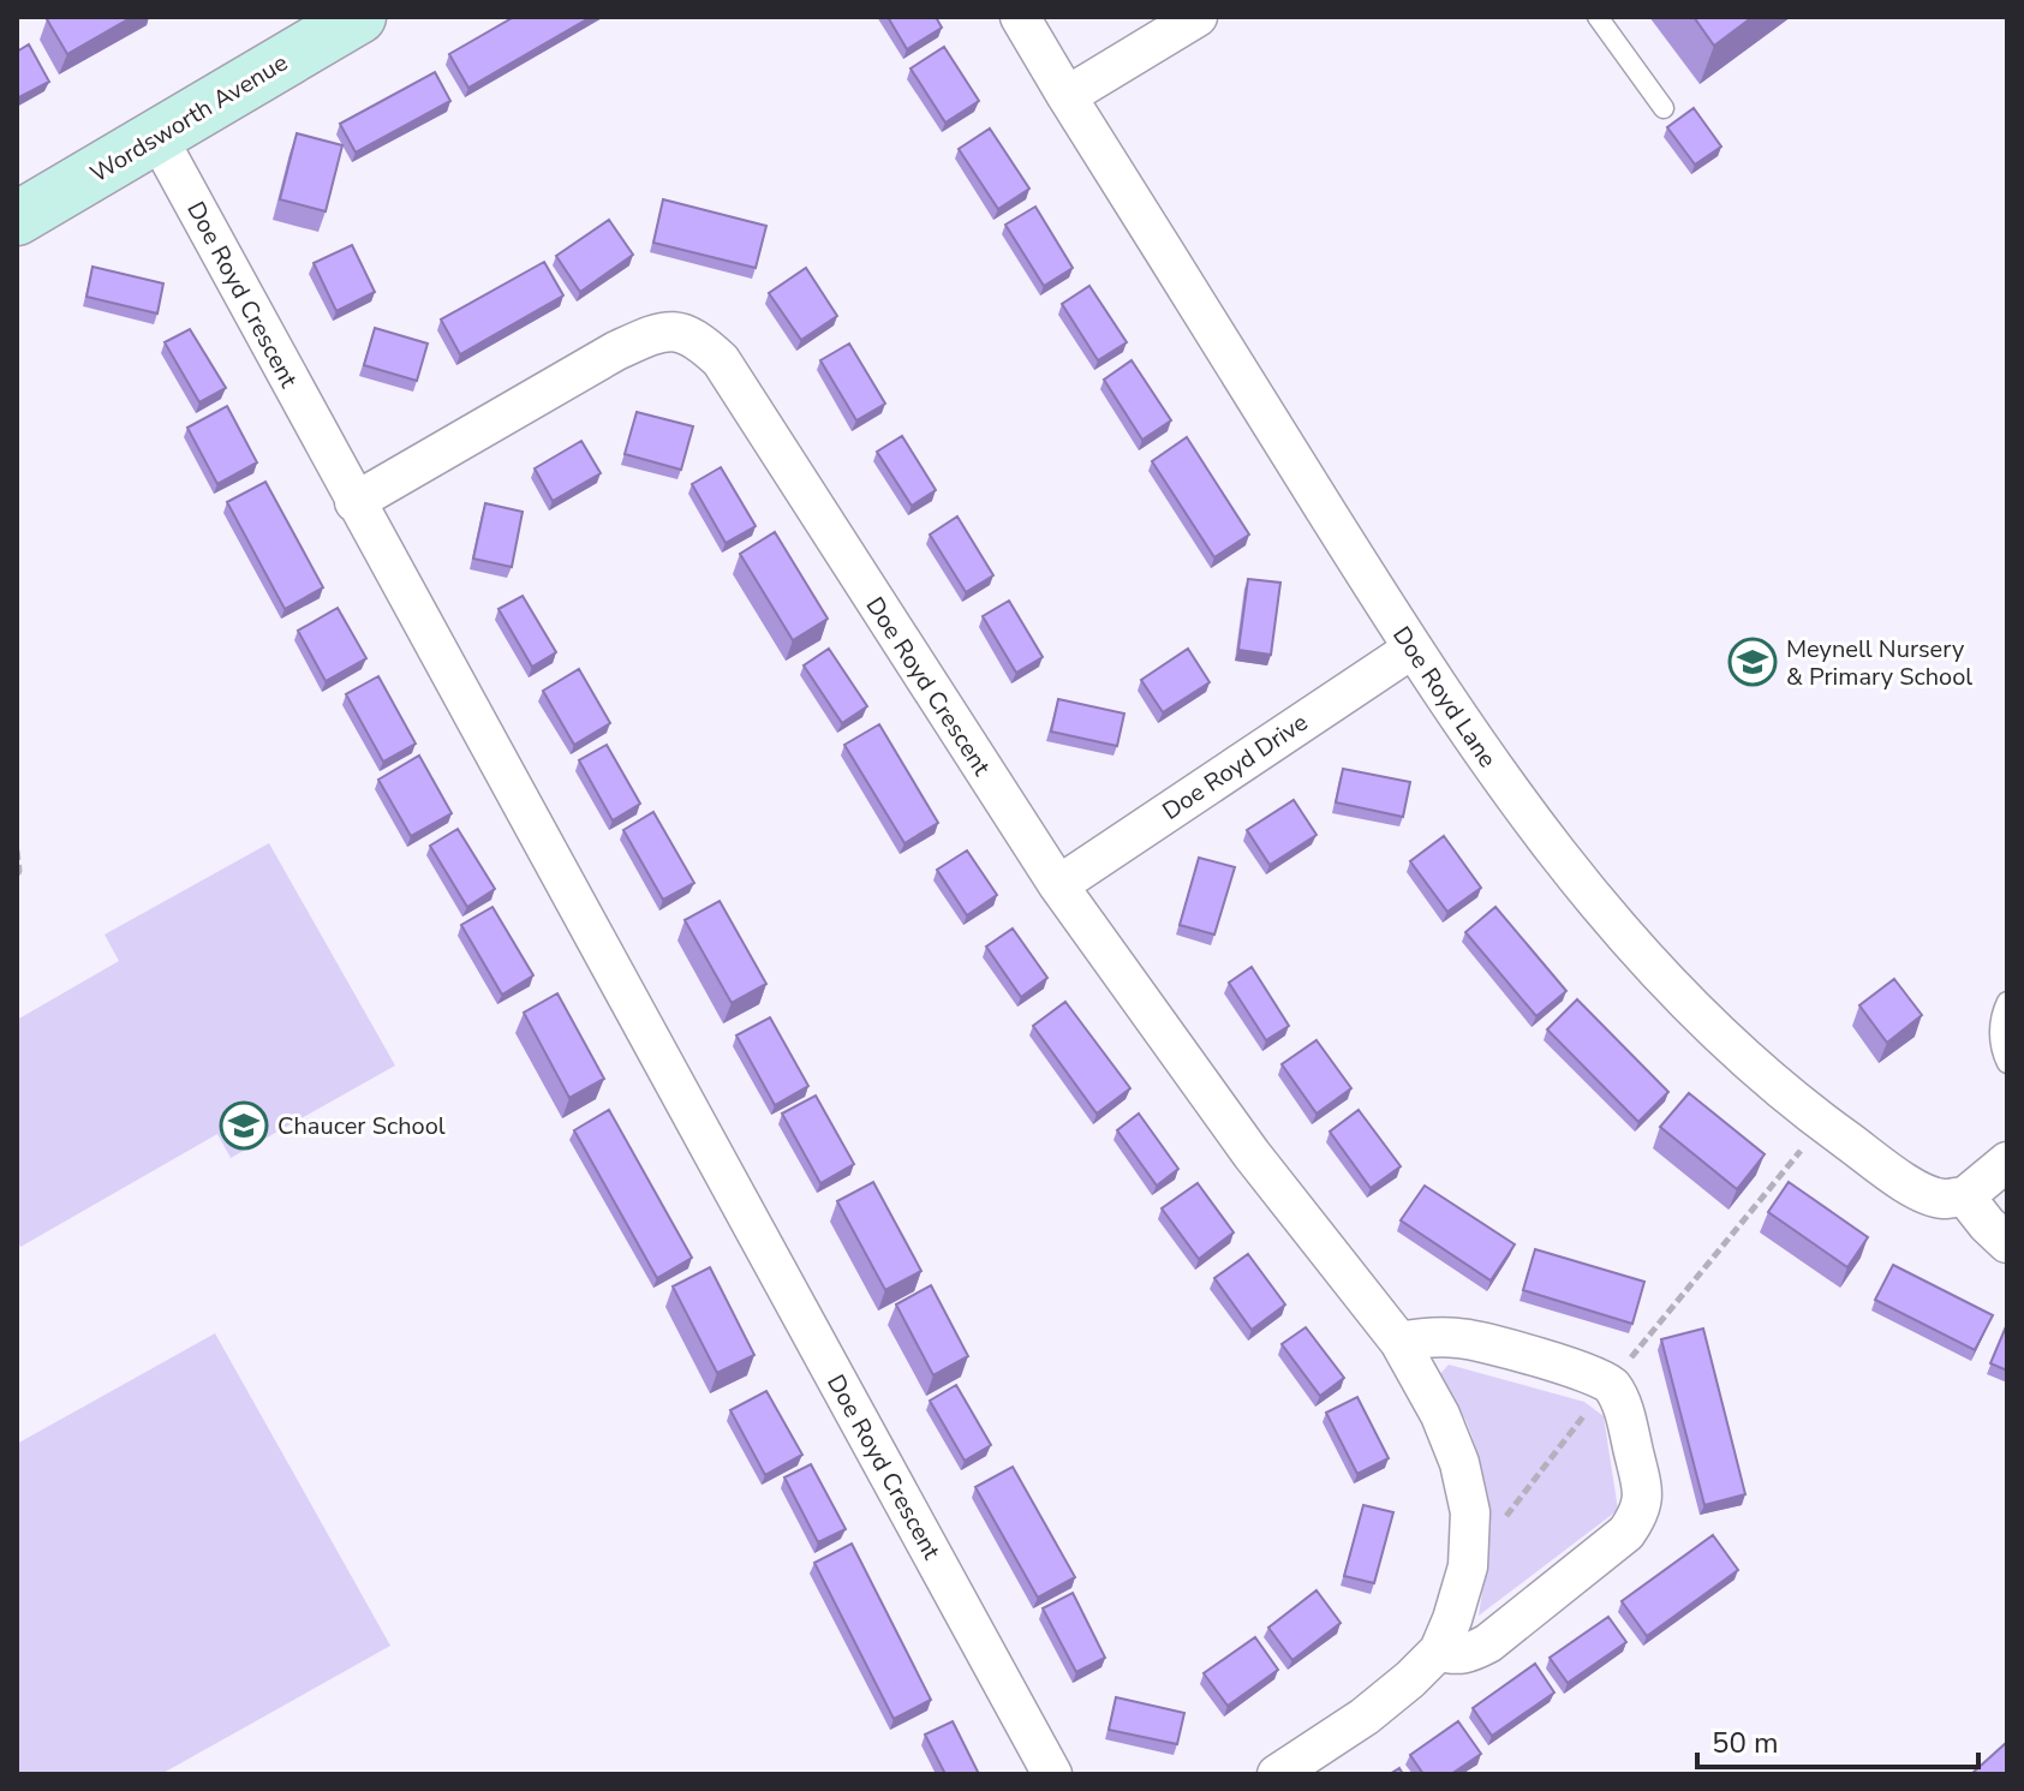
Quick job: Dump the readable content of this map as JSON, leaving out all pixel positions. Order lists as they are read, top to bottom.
{
  "streets": {
    "street": [
      "Wordsworth Avenue",
      "Doe Royd Crescent",
      "Doe Royd Lane",
      "Doe Royd Drive"
    ]
  },
  "crossings": [
    ["Wordsworth Avenue", "Doe Royd Crescent"],
    ["Doe Royd Crescent", "Doe Royd Drive"],
    ["Doe Royd Lane", "Doe Royd Drive"]
  ],
  "places": {
    "school or university": ["Meynell Nursery & Primary School", "Chaucer School"]
  },
  "scale_bar": "50 m"
}
